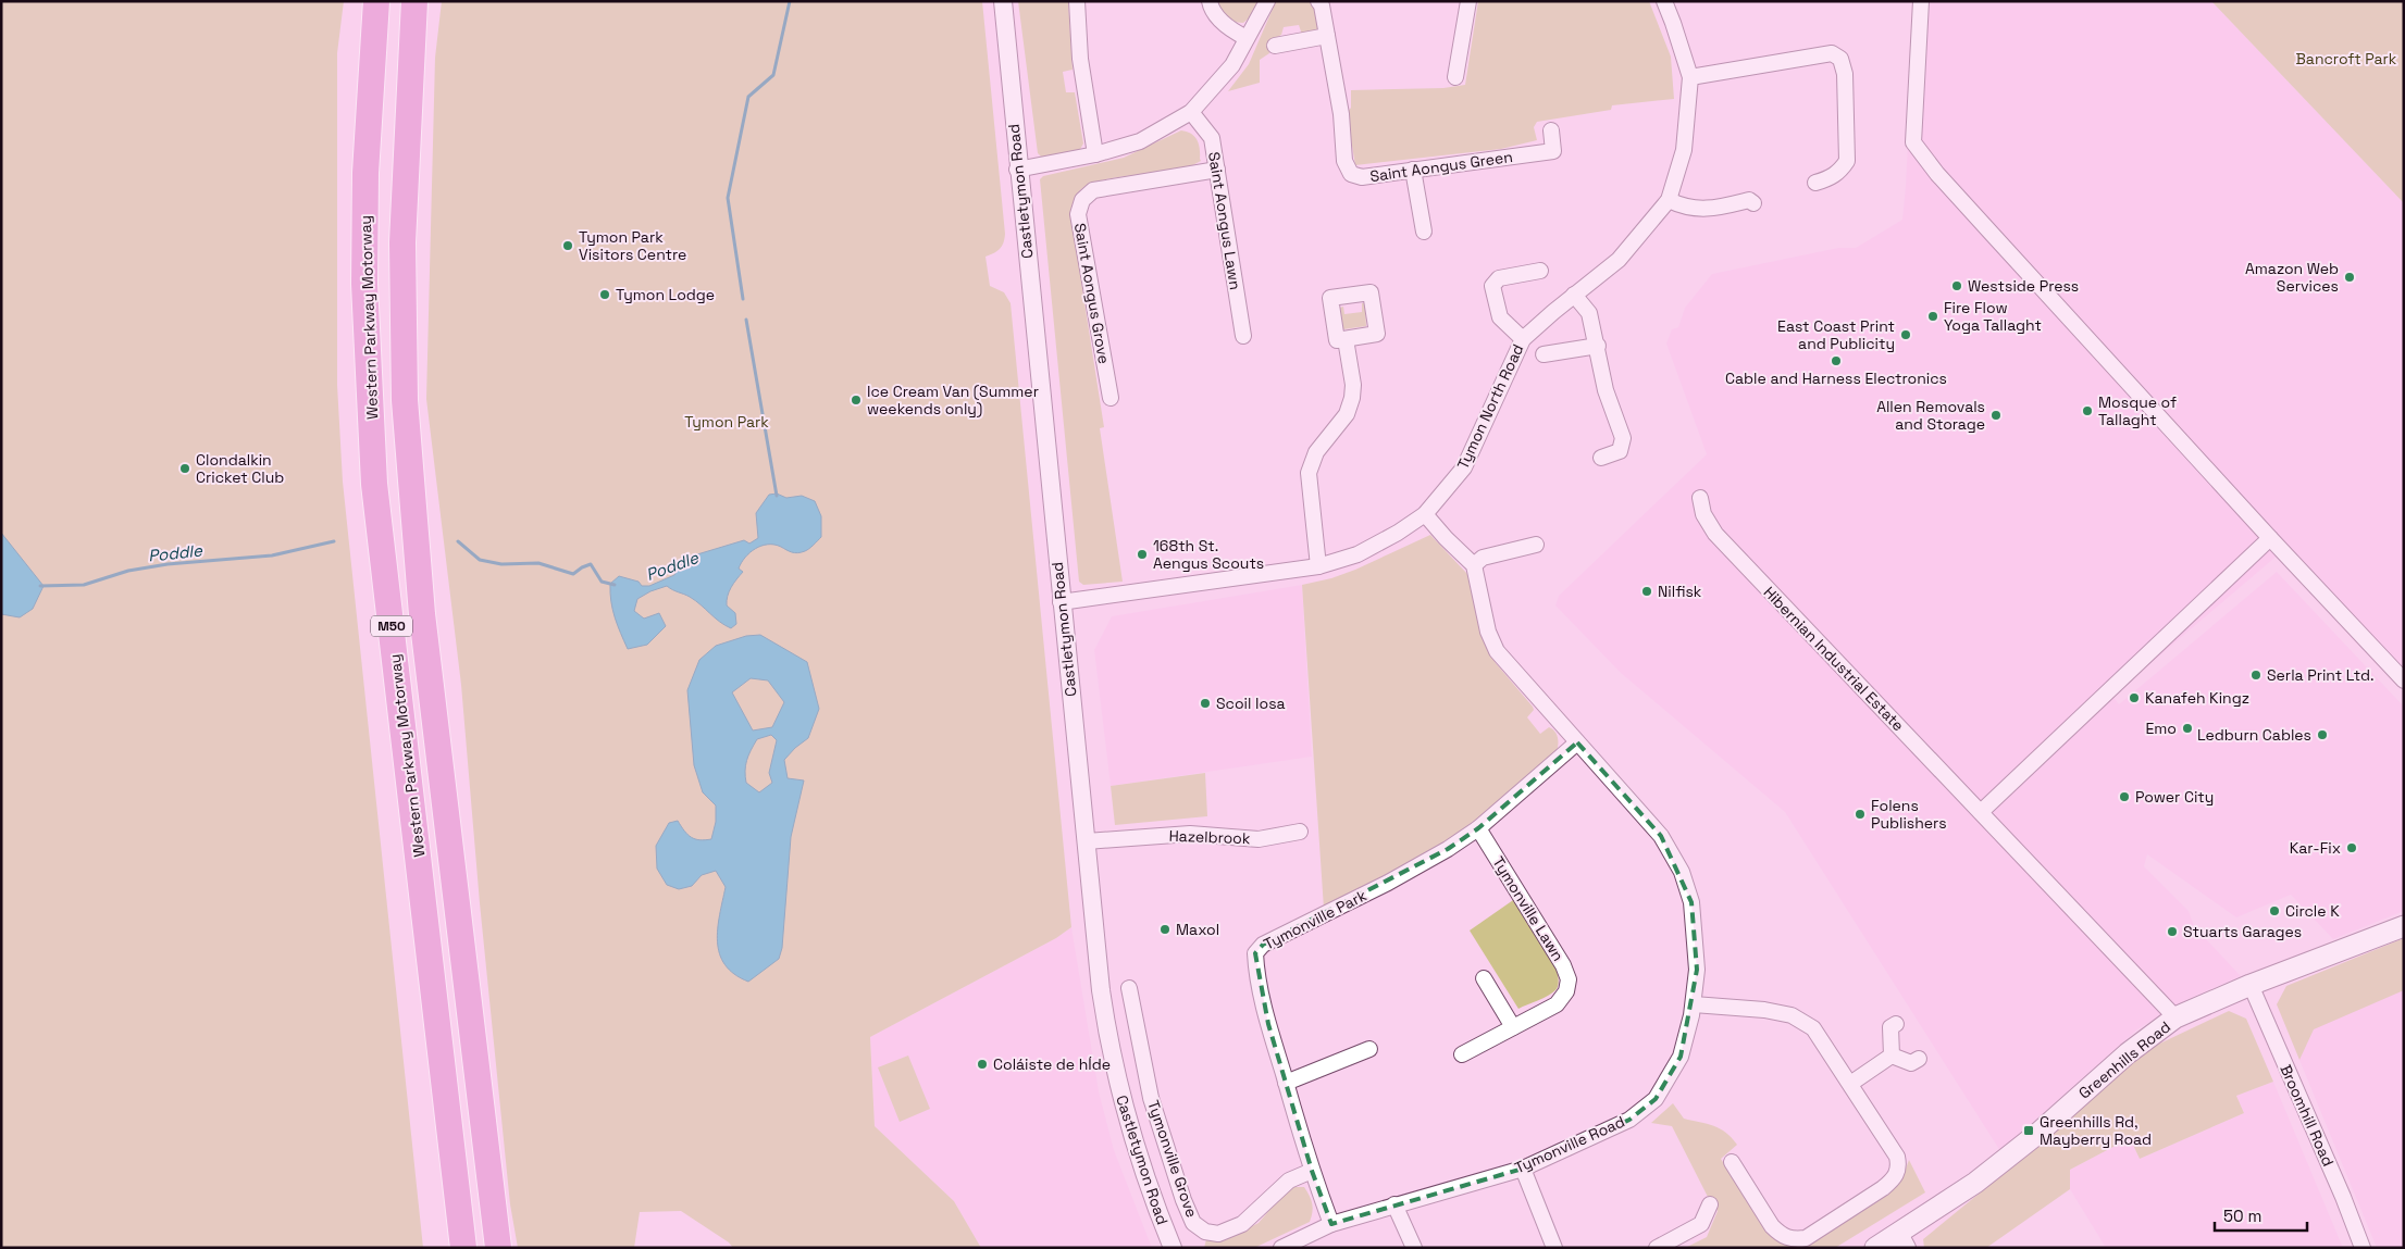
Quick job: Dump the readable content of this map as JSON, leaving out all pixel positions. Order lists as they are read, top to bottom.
{
  "streets": {
    "highway": ["Western Parkway Motorway", "M50"],
    "main road": ["Greenhills Road"],
    "street": [
      "Saint Aongus Green",
      "Castletymon Road",
      "Saint Aongus Lawn",
      "Saint Aongus Grove",
      "Tymon North Road",
      "Hibernian Industrial Estate",
      "Hazelbrook",
      "Tymonville Lawn",
      "Tymonville Park",
      "Broomhill Road",
      "Tymonville Road",
      "Tymonville Grove"
    ]
  },
  "crossings": [
    ["Castletymon Road", "Tymon North Road"],
    ["Castletymon Road", "Hazelbrook"],
    ["Saint Aongus Lawn", "Saint Aongus Grove"],
    ["Hibernian Industrial Estate", "Greenhills Road"],
    ["Tymonville Lawn", "Tymonville Park"],
    ["Tymonville Park", "Tymonville Road"],
    ["Tymonville Park", "Tymonville Grove"],
    ["Greenhills Road", "Broomhill Road"]
  ],
  "water": ["Poddle"],
  "parks": ["Bancroft Park", "Tymon Park"],
  "places": {
    "other": [
      "Tymon Park Visitors Centre",
      "Amazon Web Services",
      "Westside Press",
      "Tymon Lodge",
      "Fire Flow Yoga Tallaght",
      "East Coast Print and Publicity",
      "Cable and Harness Electronics",
      "Ice Cream Van (Summer weekends only)",
      "Mosque of Tallaght",
      "Allen Removals and Storage",
      "Clondalkin Cricket Club",
      "168th St. Aengus Scouts",
      "Nilfisk",
      "Serla Print Ltd.",
      "Kanafeh Kingz",
      "Scoil Iosa",
      "Emo",
      "Ledburn Cables",
      "Power City",
      "Folens Publishers",
      "Kar-Fix",
      "Circle K",
      "Maxol",
      "Stuarts Garages",
      "Coláiste de hÍde"
    ],
    "transit": ["Greenhills Rd, Mayberry Road"]
  },
  "scale_bar": "50 m"
}
